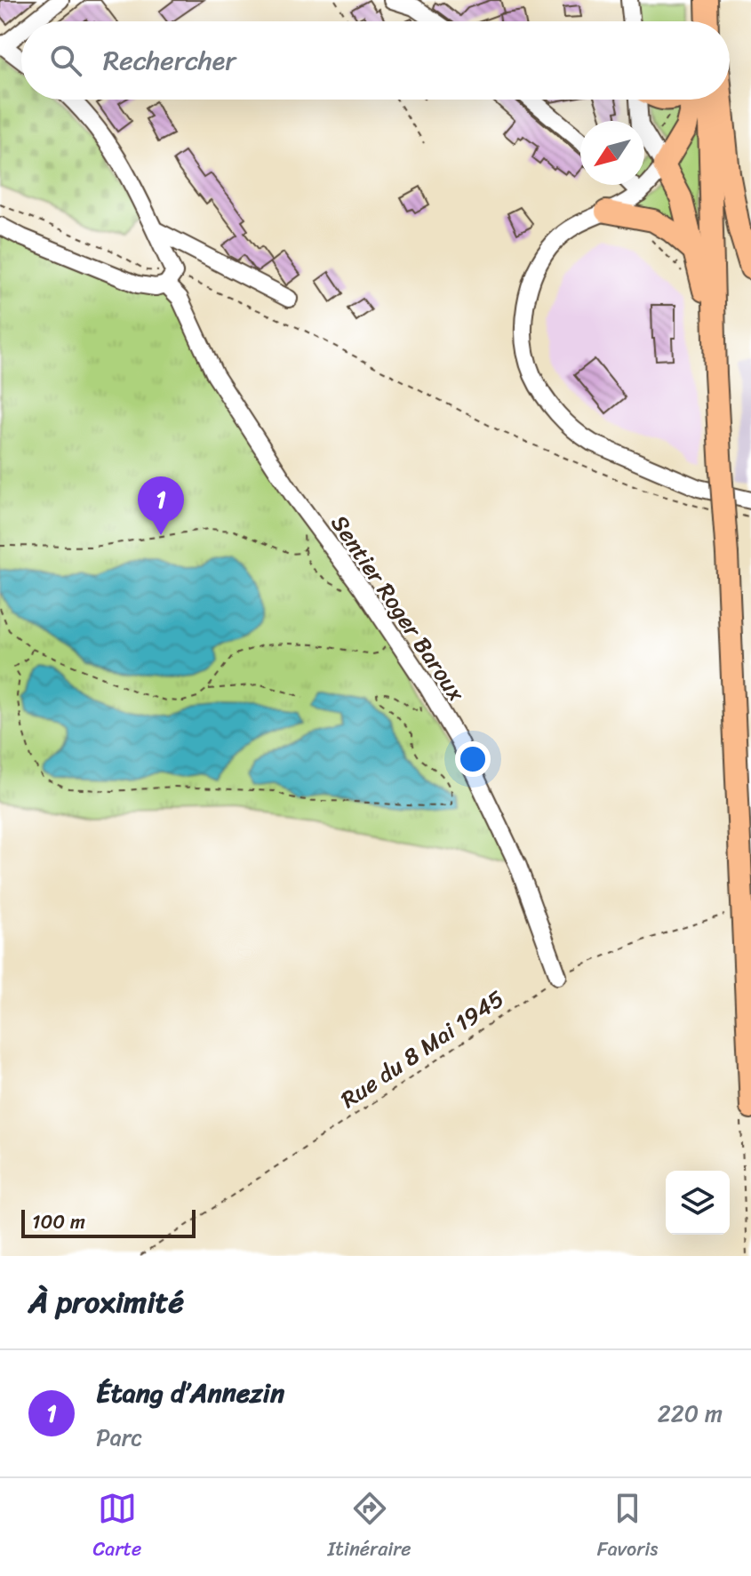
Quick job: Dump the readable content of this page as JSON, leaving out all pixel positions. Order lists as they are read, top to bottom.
{
  "streets": {
    "street": ["Sentier Roger Baroux"],
    "path": ["Rue du 8 Mai 1945"]
  },
  "crossings": [
    ["Sentier Roger Baroux", "Rue du 8 Mai 1945"]
  ],
  "scale_bar": "100 m",
  "north": "bottom left",
  "page": {
    "search": "Rechercher",
    "pins": "1",
    "scale": "100 m",
    "heading": "À proximité",
    "list": [
      {
        "mark": "1",
        "name": "Étang d’Annezin",
        "note": "Parc",
        "value": "220 m"
      }
    ],
    "nav": ["Carte", "Itinéraire", "Favoris"]
  }
}
